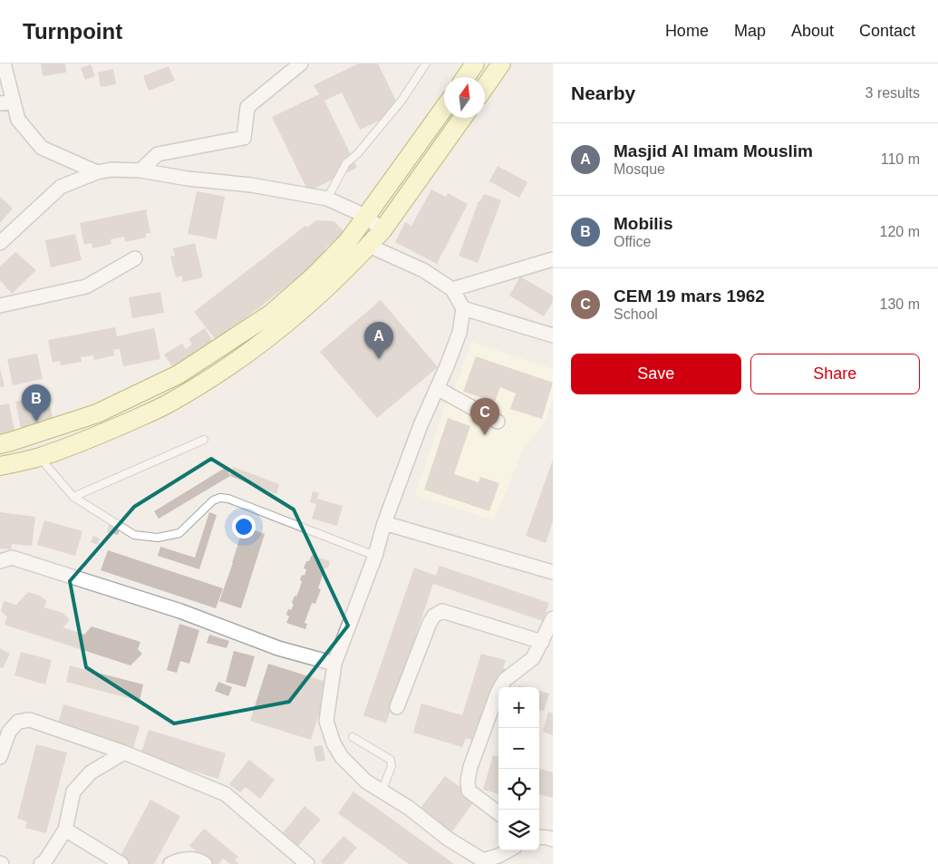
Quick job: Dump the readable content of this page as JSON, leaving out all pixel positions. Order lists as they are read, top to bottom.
{
  "north": "top",
  "page": {
    "header": "Turnpoint",
    "nav": [
      "Home",
      "Map",
      "About",
      "Contact"
    ],
    "heading": ["Nearby", "3 results"],
    "list": [
      {
        "mark": "A",
        "name": "Masjid Al Imam Mouslim",
        "note": "Mosque",
        "value": "110 m"
      },
      {
        "mark": "B",
        "name": "Mobilis",
        "note": "Office",
        "value": "120 m"
      },
      {
        "mark": "C",
        "name": "CEM 19 mars 1962",
        "note": "School",
        "value": "130 m"
      }
    ],
    "pins": ["A", "B", "C"],
    "buttons": ["Save", "Share"],
    "map_buttons": ["+", "−"]
  }
}
